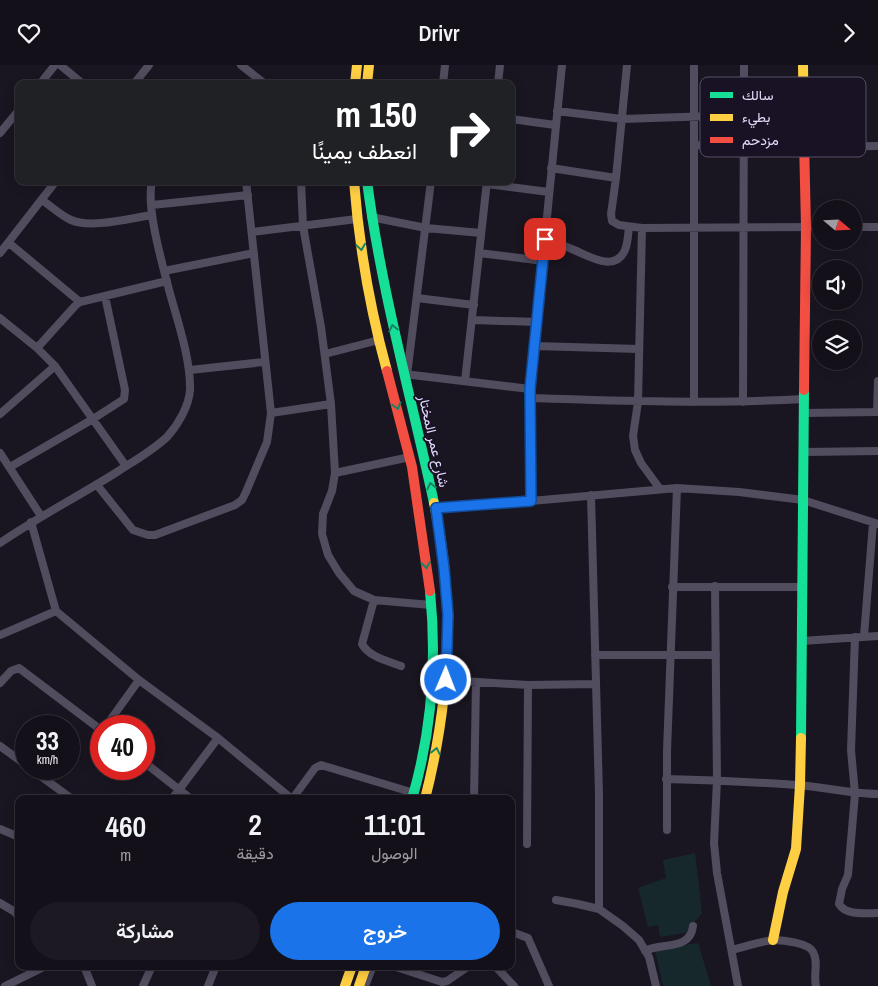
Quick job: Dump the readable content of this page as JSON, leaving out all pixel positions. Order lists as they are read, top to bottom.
{
  "streets": {
    "street": ["شارع عمر المختار"]
  },
  "legend": ["سالك", "بطيء", "مزدحم"],
  "north": "right",
  "page": {
    "header": "Drivr",
    "turn": ["150 m", "انعطف يمينًا"],
    "speed": "33 km/h",
    "limit": "40",
    "eta": [
      "11:01",
      "الوصول",
      "2",
      "دقيقة",
      "460",
      "m"
    ],
    "buttons": ["خروج", "مشاركة"]
  }
}
